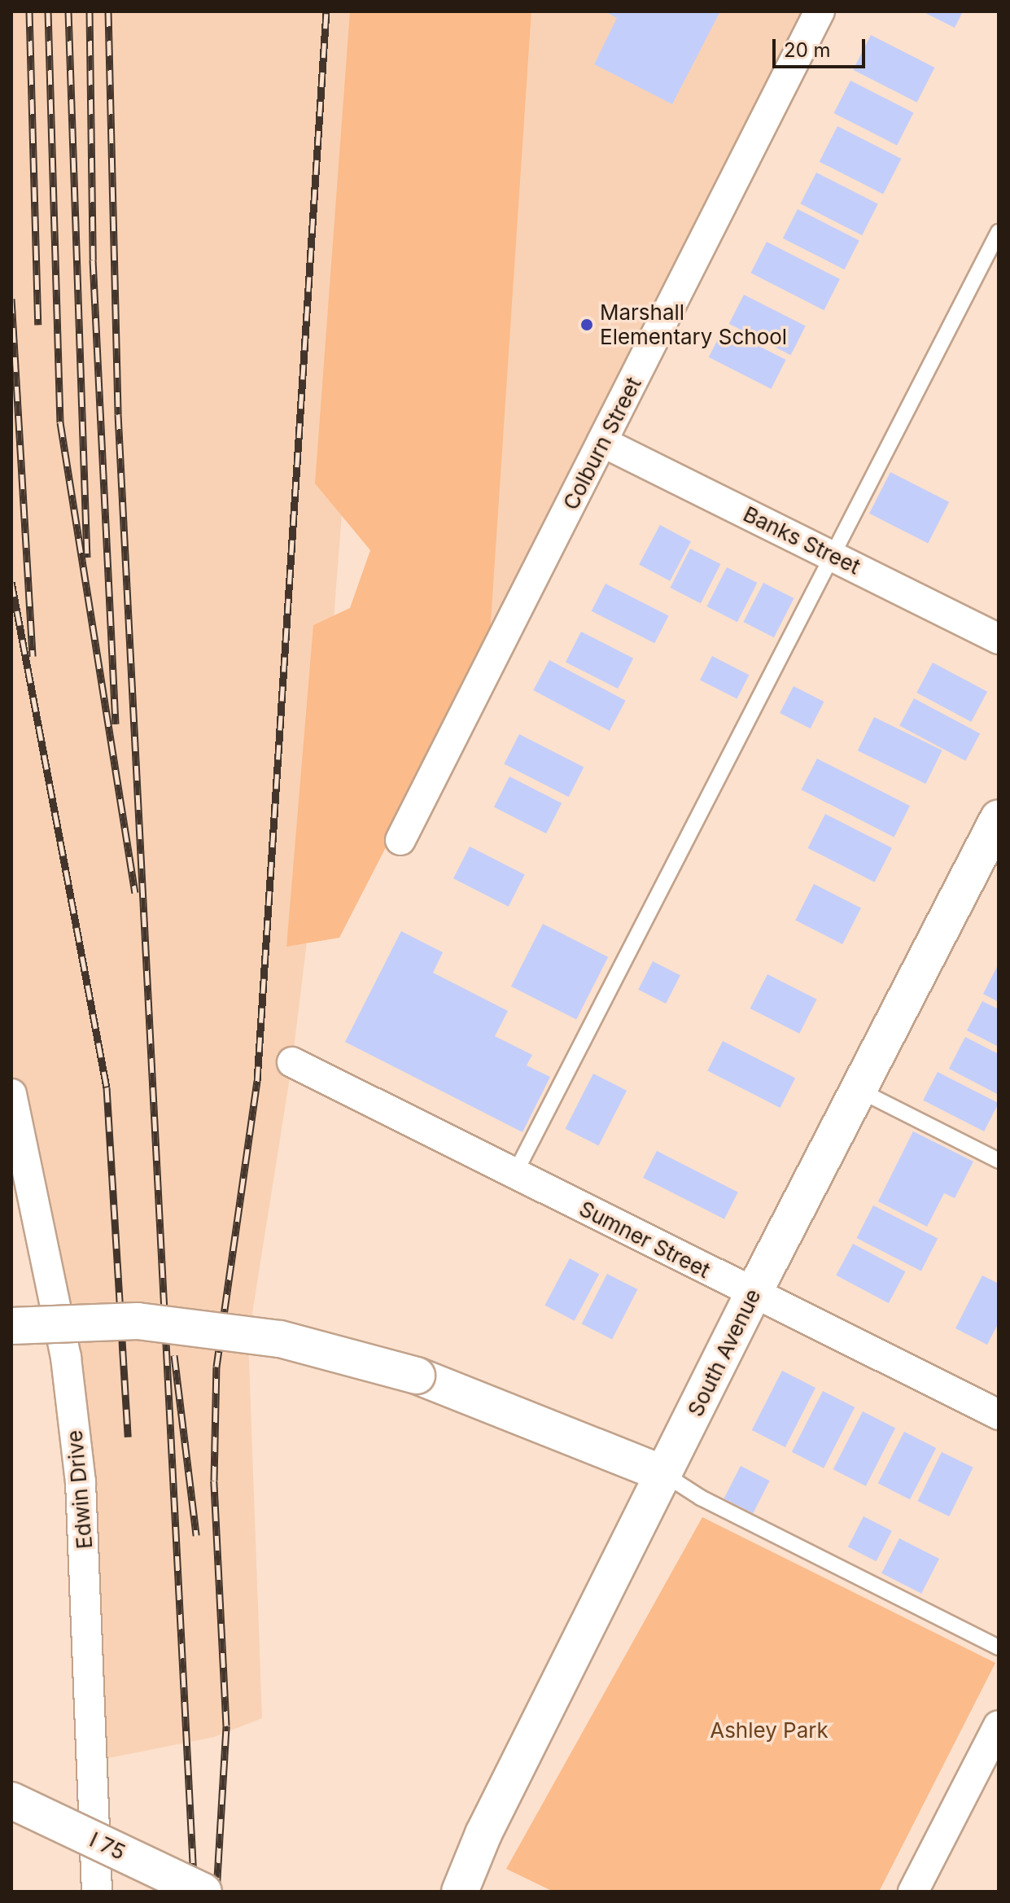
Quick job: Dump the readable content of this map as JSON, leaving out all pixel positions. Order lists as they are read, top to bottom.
{
  "streets": {
    "main road": ["South Avenue", "I 75"],
    "street": [
      "Colburn Street",
      "Banks Street",
      "Sumner Street",
      "Edwin Drive"
    ]
  },
  "crossings": [
    ["Colburn Street", "Banks Street"],
    ["Sumner Street", "South Avenue"]
  ],
  "parks": ["Ashley Park"],
  "places": ["Marshall Elementary School"],
  "scale_bar": "20 m"
}
